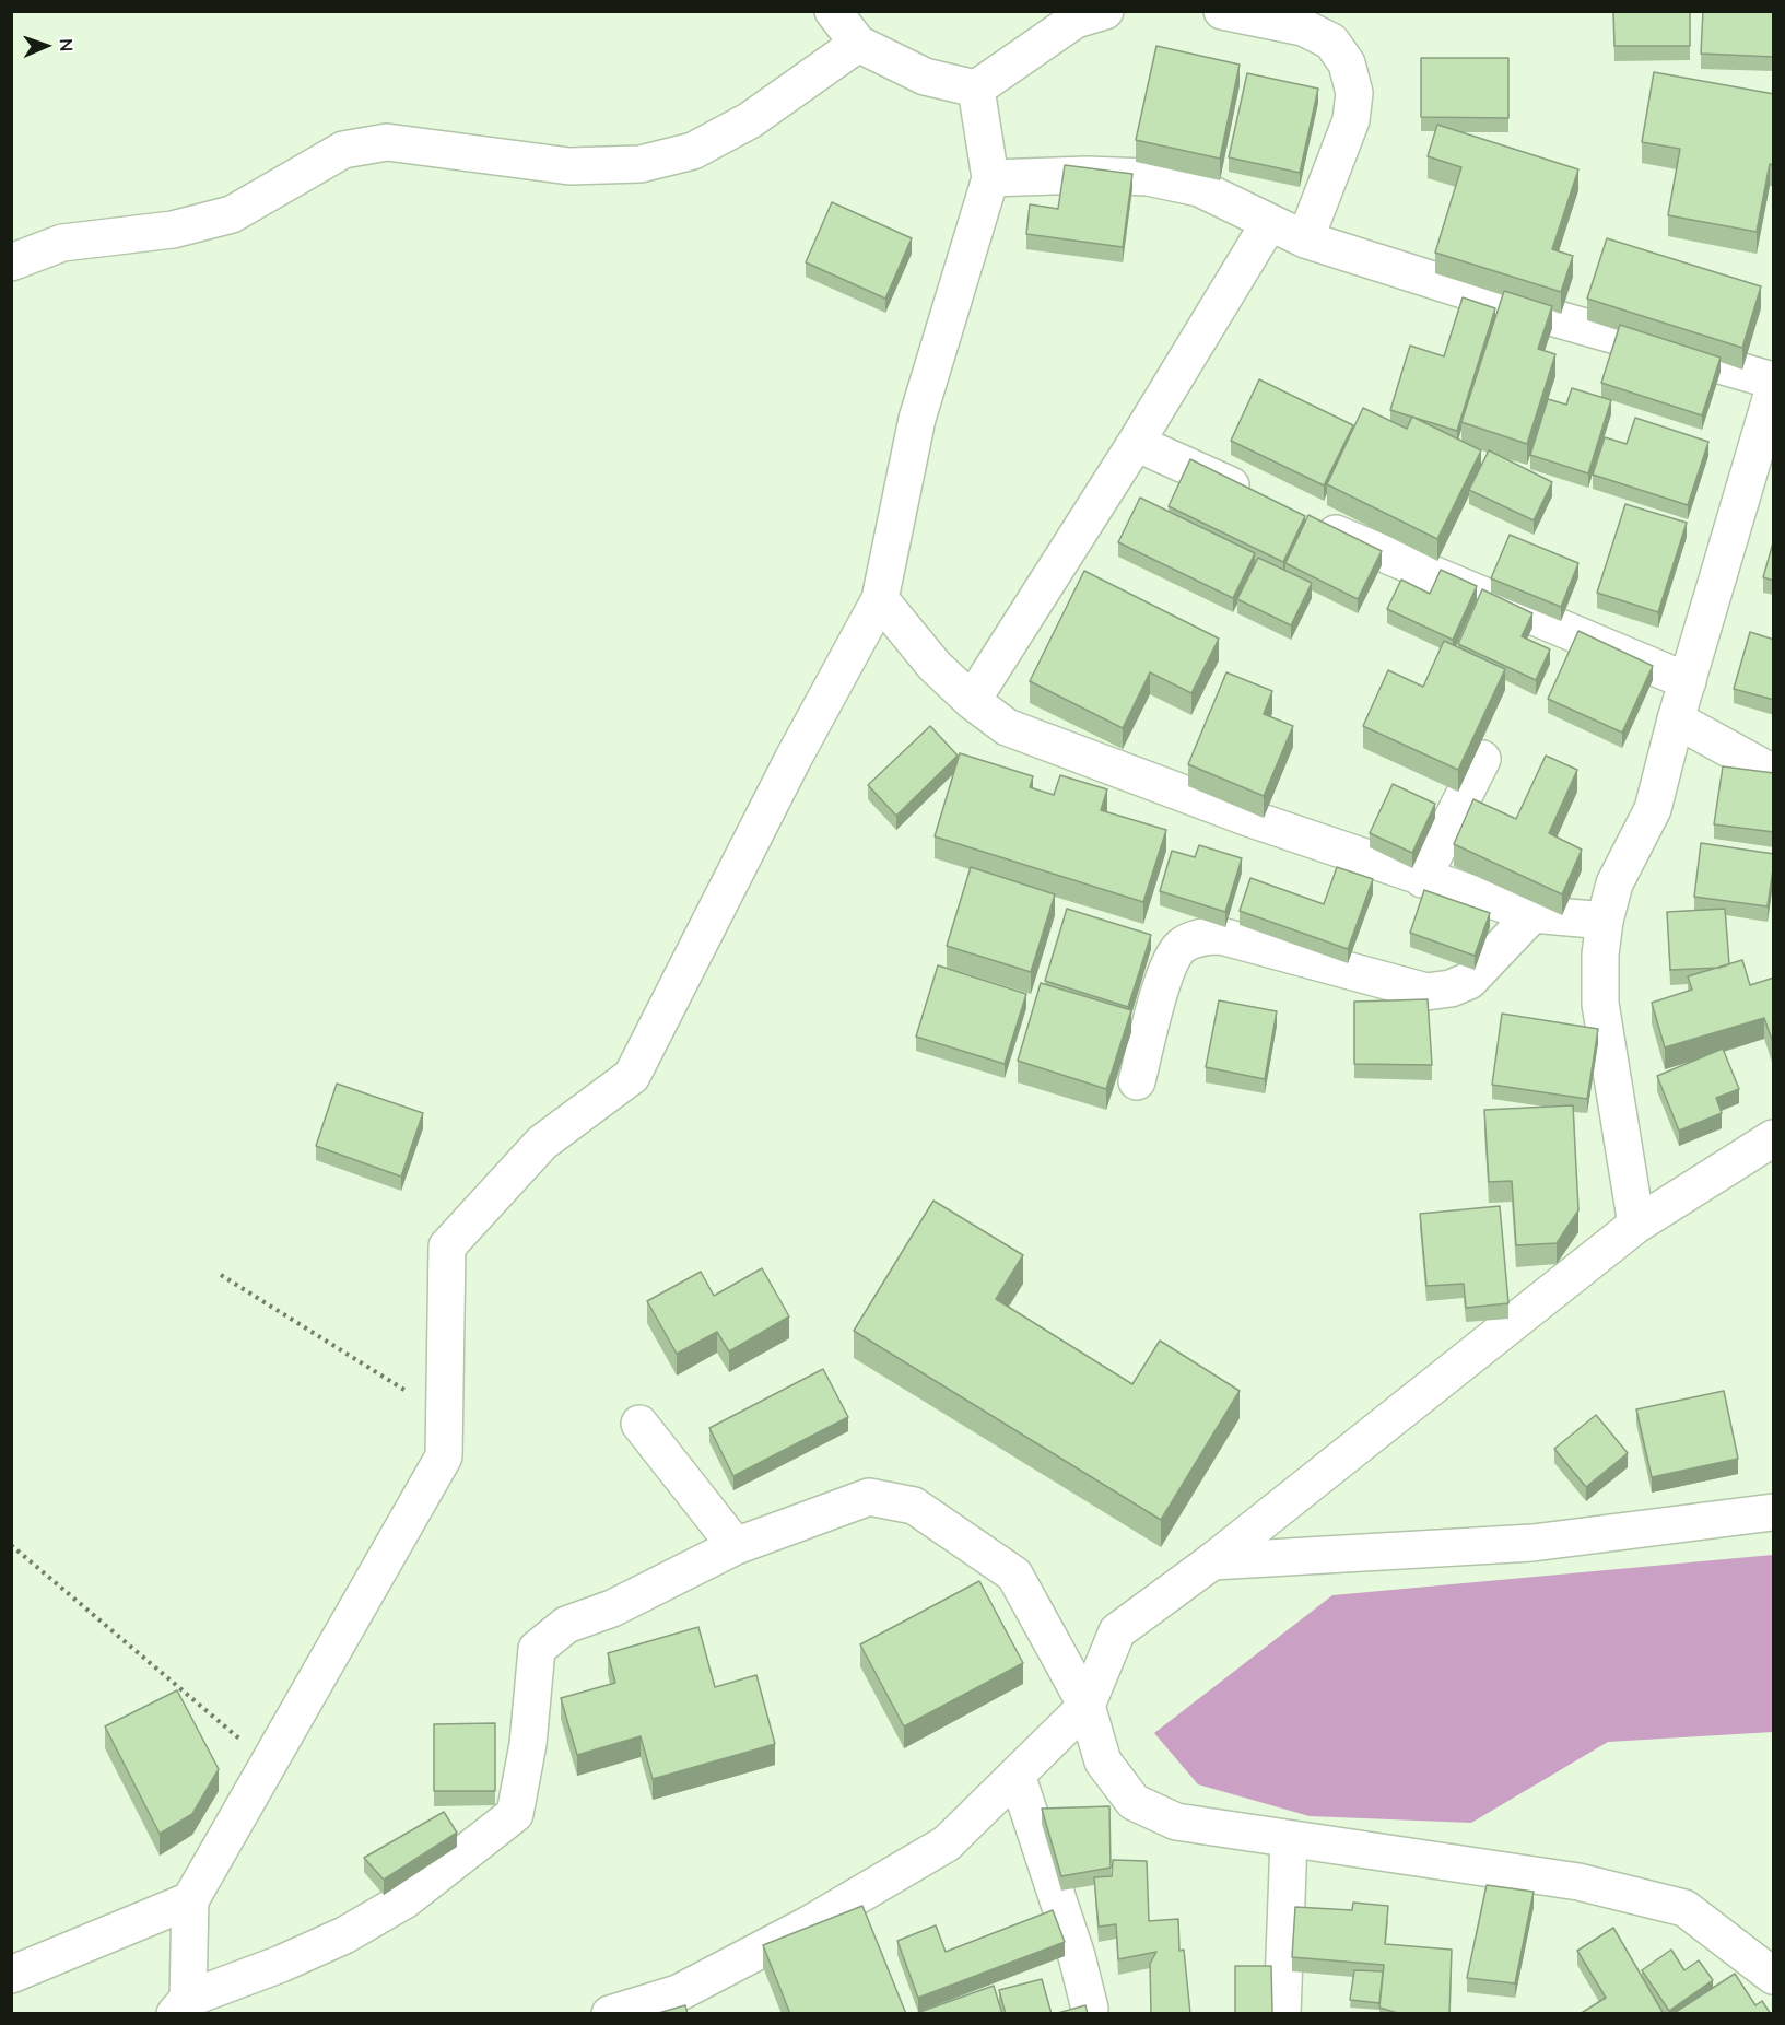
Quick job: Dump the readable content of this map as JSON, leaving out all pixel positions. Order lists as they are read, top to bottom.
{
  "north": "right"
}
